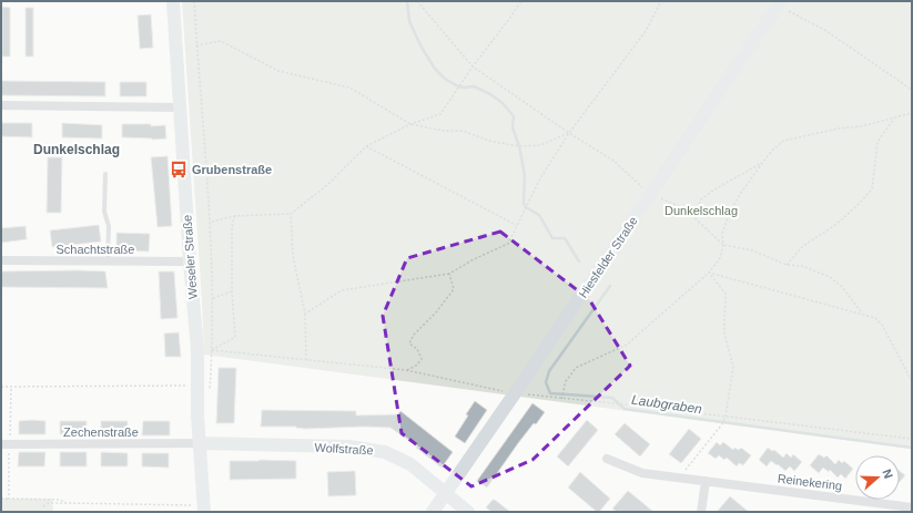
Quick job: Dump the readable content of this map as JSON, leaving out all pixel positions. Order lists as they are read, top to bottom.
{
  "streets": {
    "street": [
      "Schachtstraße",
      "Weseler Straße",
      "Hiesfelder Straße",
      "Zechenstraße",
      "Wolfstraße",
      "Reinekering"
    ]
  },
  "crossings": [
    ["Schachtstraße", "Weseler Straße"],
    ["Weseler Straße", "Zechenstraße"],
    ["Weseler Straße", "Wolfstraße"],
    ["Hiesfelder Straße", "Wolfstraße"],
    ["Zechenstraße", "Wolfstraße"]
  ],
  "districts": ["Dunkelschlag"],
  "water": ["Laubgraben"],
  "parks": ["Dunkelschlag"],
  "places": {
    "bus stop": ["Grubenstraße"]
  },
  "north": "right"
}
